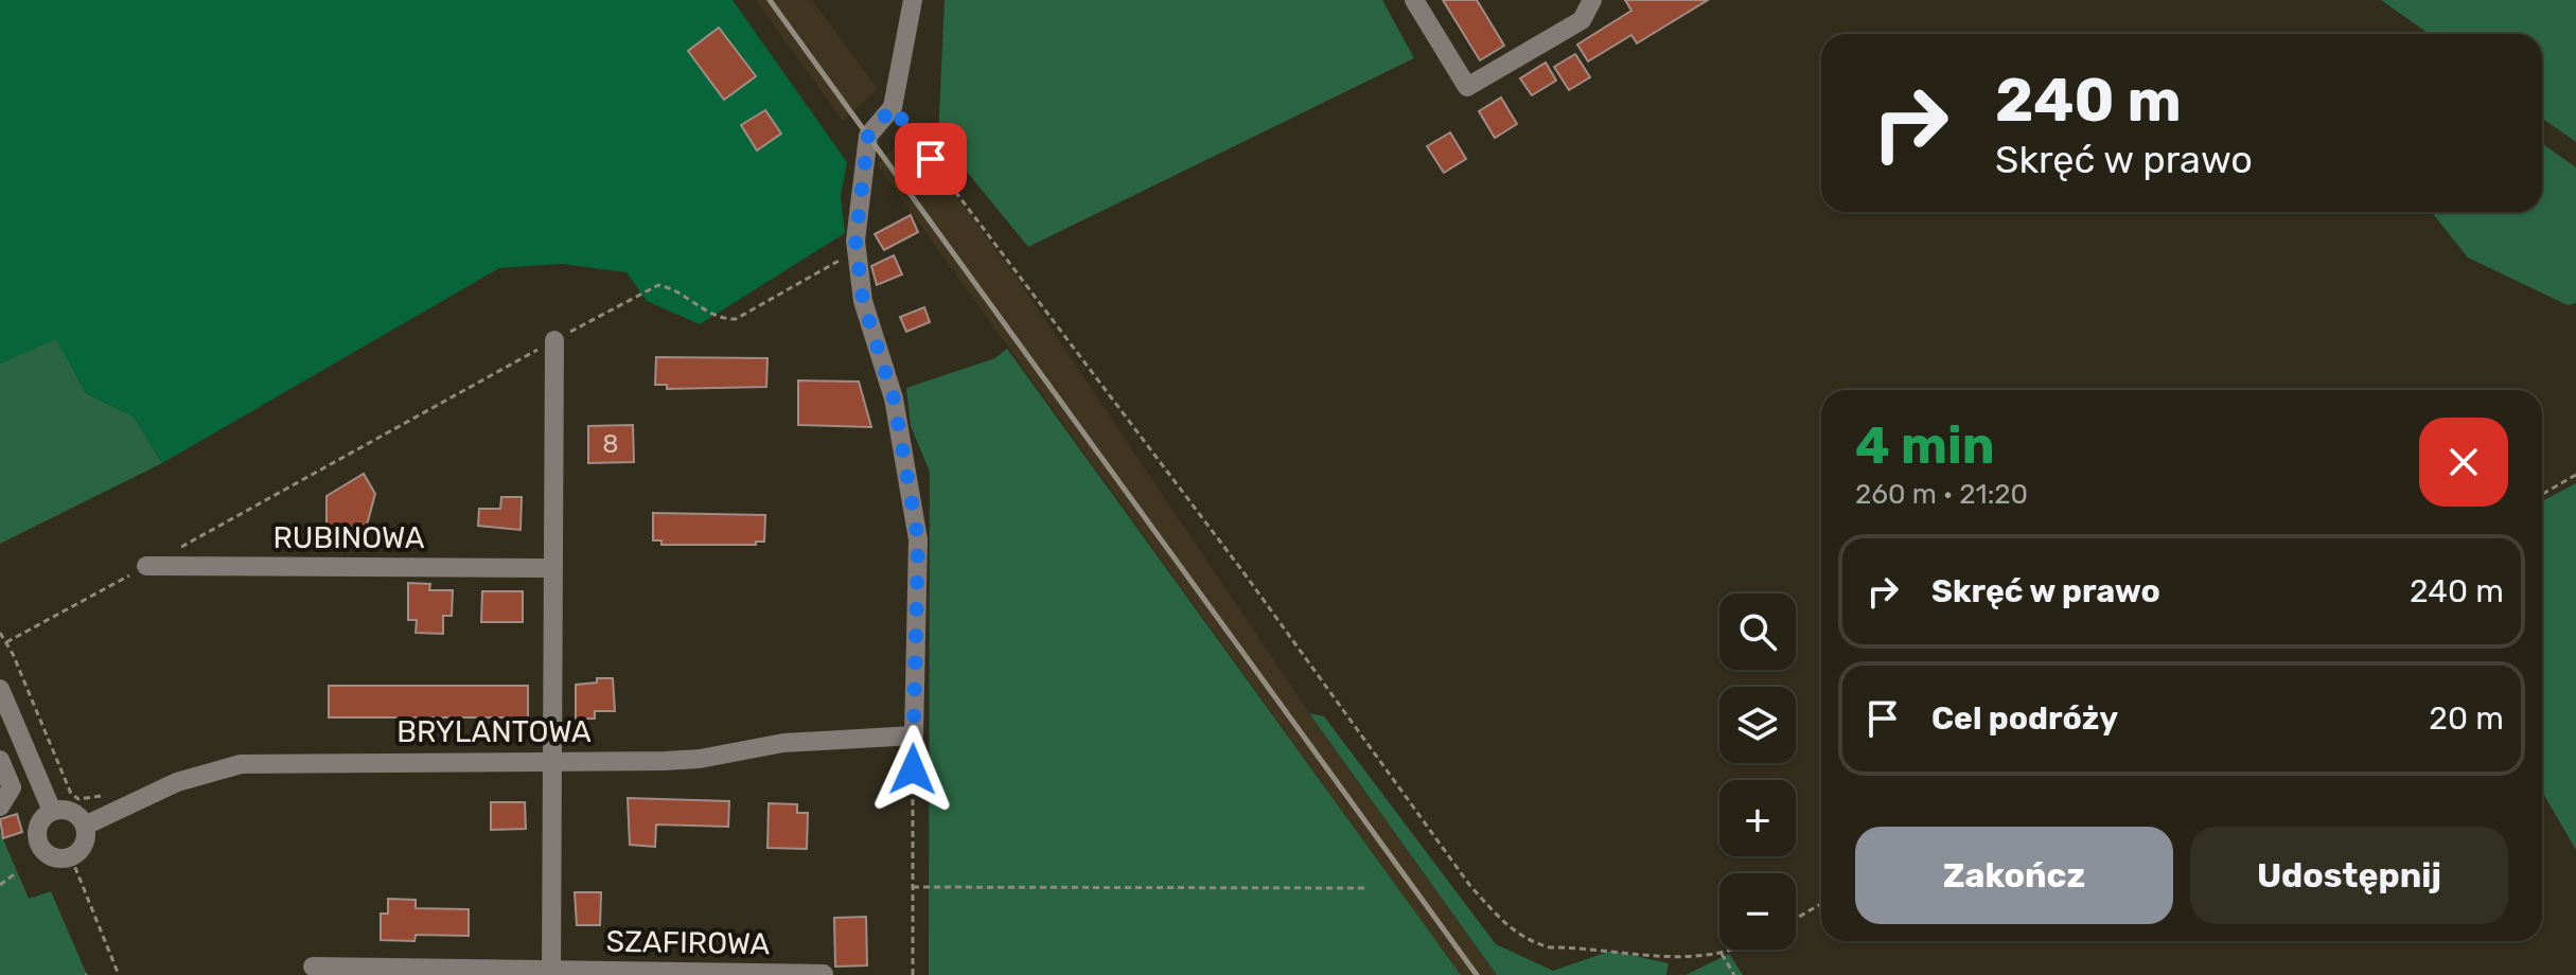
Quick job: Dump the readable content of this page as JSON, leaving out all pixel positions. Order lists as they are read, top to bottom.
{
  "streets": {
    "street": ["RUBINOWA", "BRYLANTOWA", "SZAFIROWA"]
  },
  "house_numbers": ["8"],
  "page": {
    "turn": ["240 m", "Skręć w prawo"],
    "heading": ["4 min", "260 m · 21:20"],
    "list": [
      {
        "name": "Skręć w prawo",
        "value": "240 m"
      },
      {
        "name": "Cel podróży",
        "value": "20 m"
      }
    ],
    "map_buttons": ["+", "−"],
    "buttons": ["Zakończ", "Udostępnij"]
  }
}
